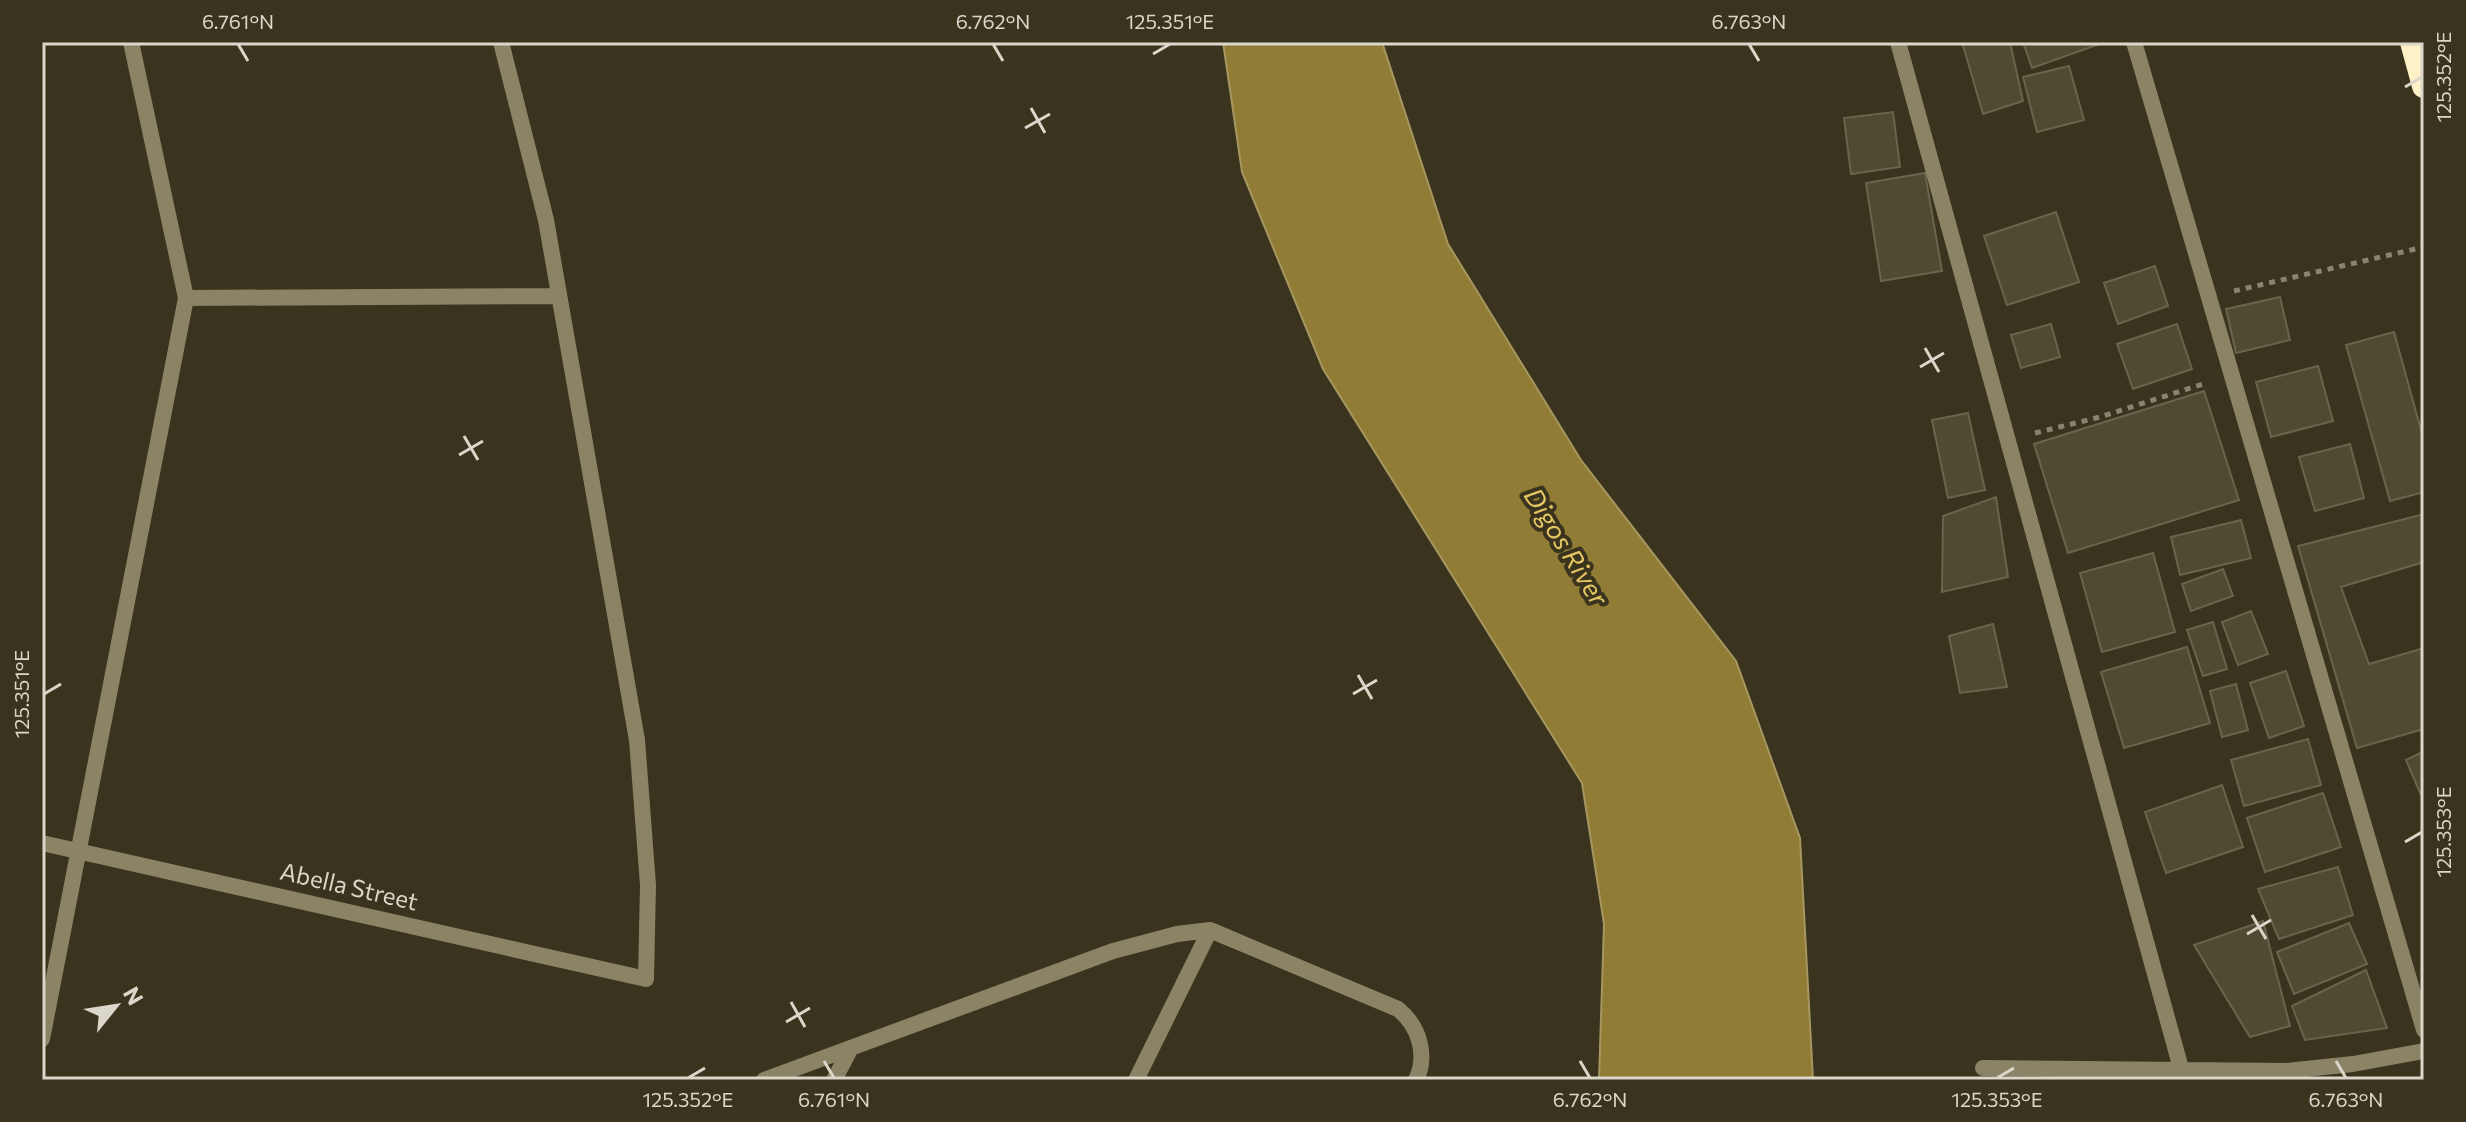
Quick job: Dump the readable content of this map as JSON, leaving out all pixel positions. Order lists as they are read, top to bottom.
{
  "streets": {
    "street": ["Abella Street"]
  },
  "water": ["Digos River"],
  "north": "top right",
  "coordinates": [
    "6.761°N",
    "6.762°N",
    "125.351°E",
    "6.763°N",
    "125.352°E",
    "125.353°E"
  ]
}
